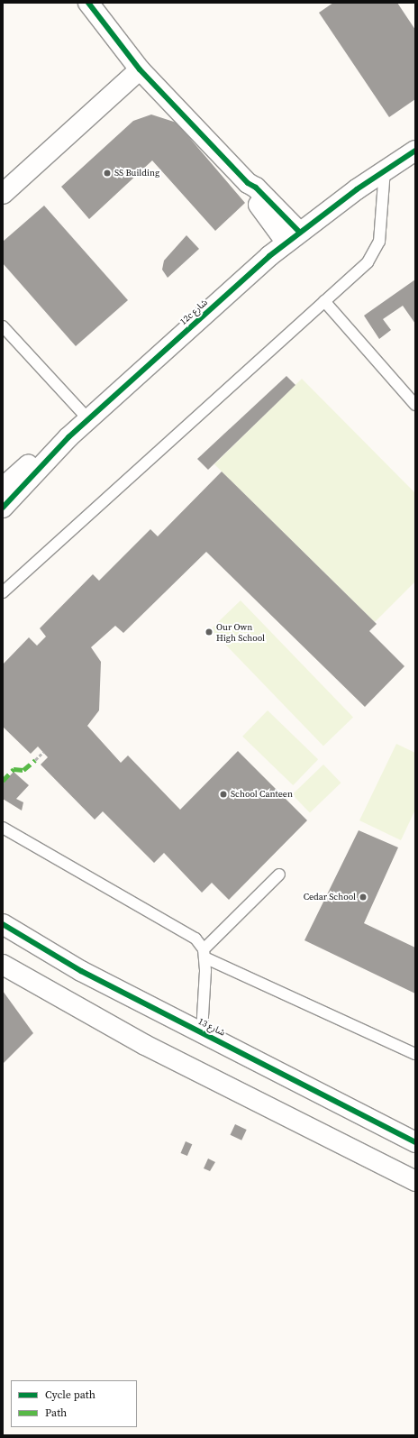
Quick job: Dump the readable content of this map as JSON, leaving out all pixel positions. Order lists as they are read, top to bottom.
{
  "streets": {
    "street": ["12c شارع", "شارع 13"]
  },
  "places": [
    "SS Building",
    "Our Own High School",
    "School Canteen",
    "Cedar School"
  ],
  "legend": ["Cycle path", "Path"]
}
